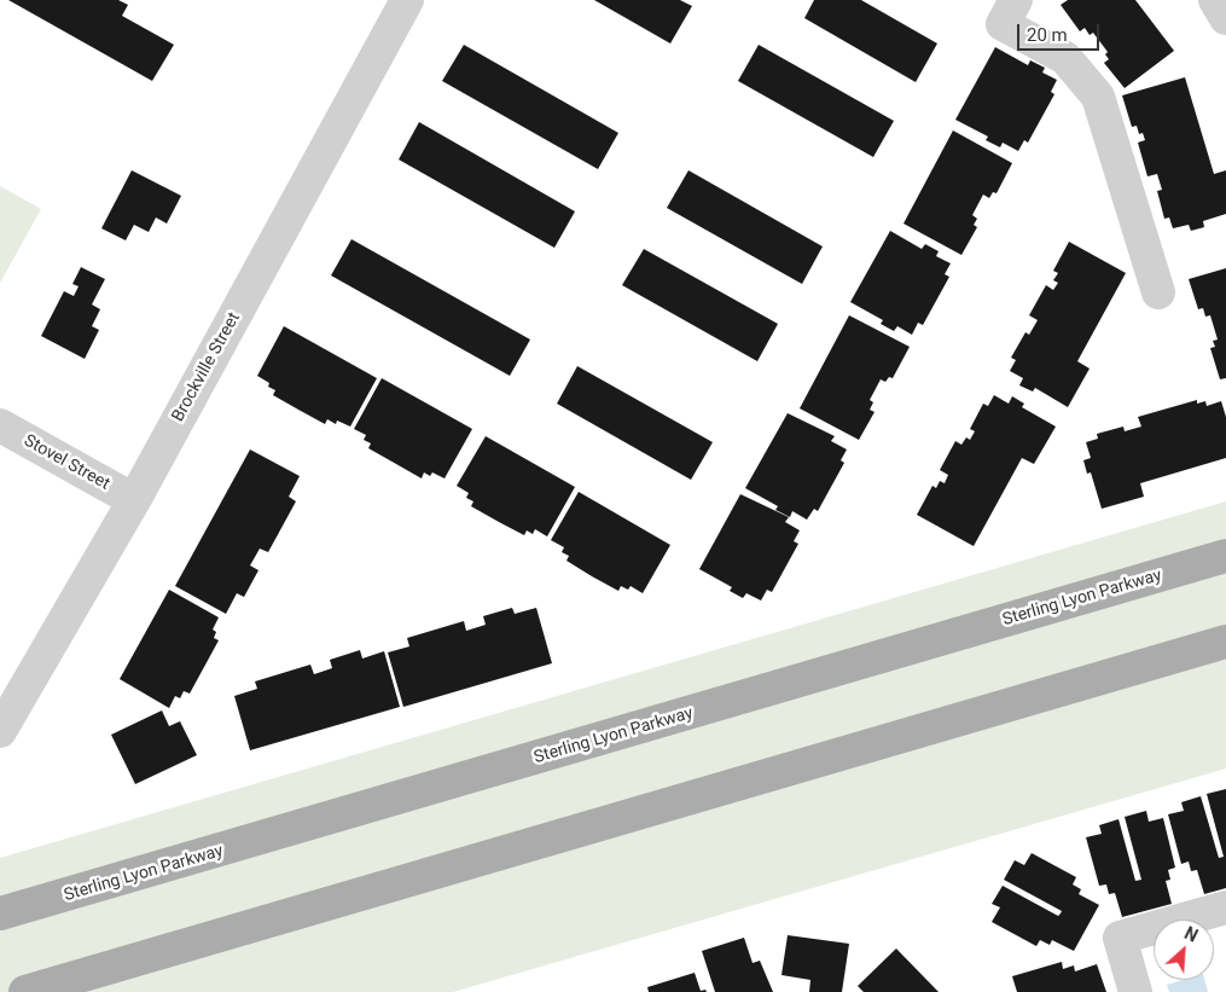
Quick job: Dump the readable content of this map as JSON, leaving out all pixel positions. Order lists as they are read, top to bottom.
{
  "streets": {
    "main road": ["Sterling Lyon Parkway"],
    "street": ["Brockville Street", "Stovel Street"]
  },
  "crossings": [
    ["Brockville Street", "Stovel Street"]
  ],
  "scale_bar": "20 m",
  "north": "top right"
}
